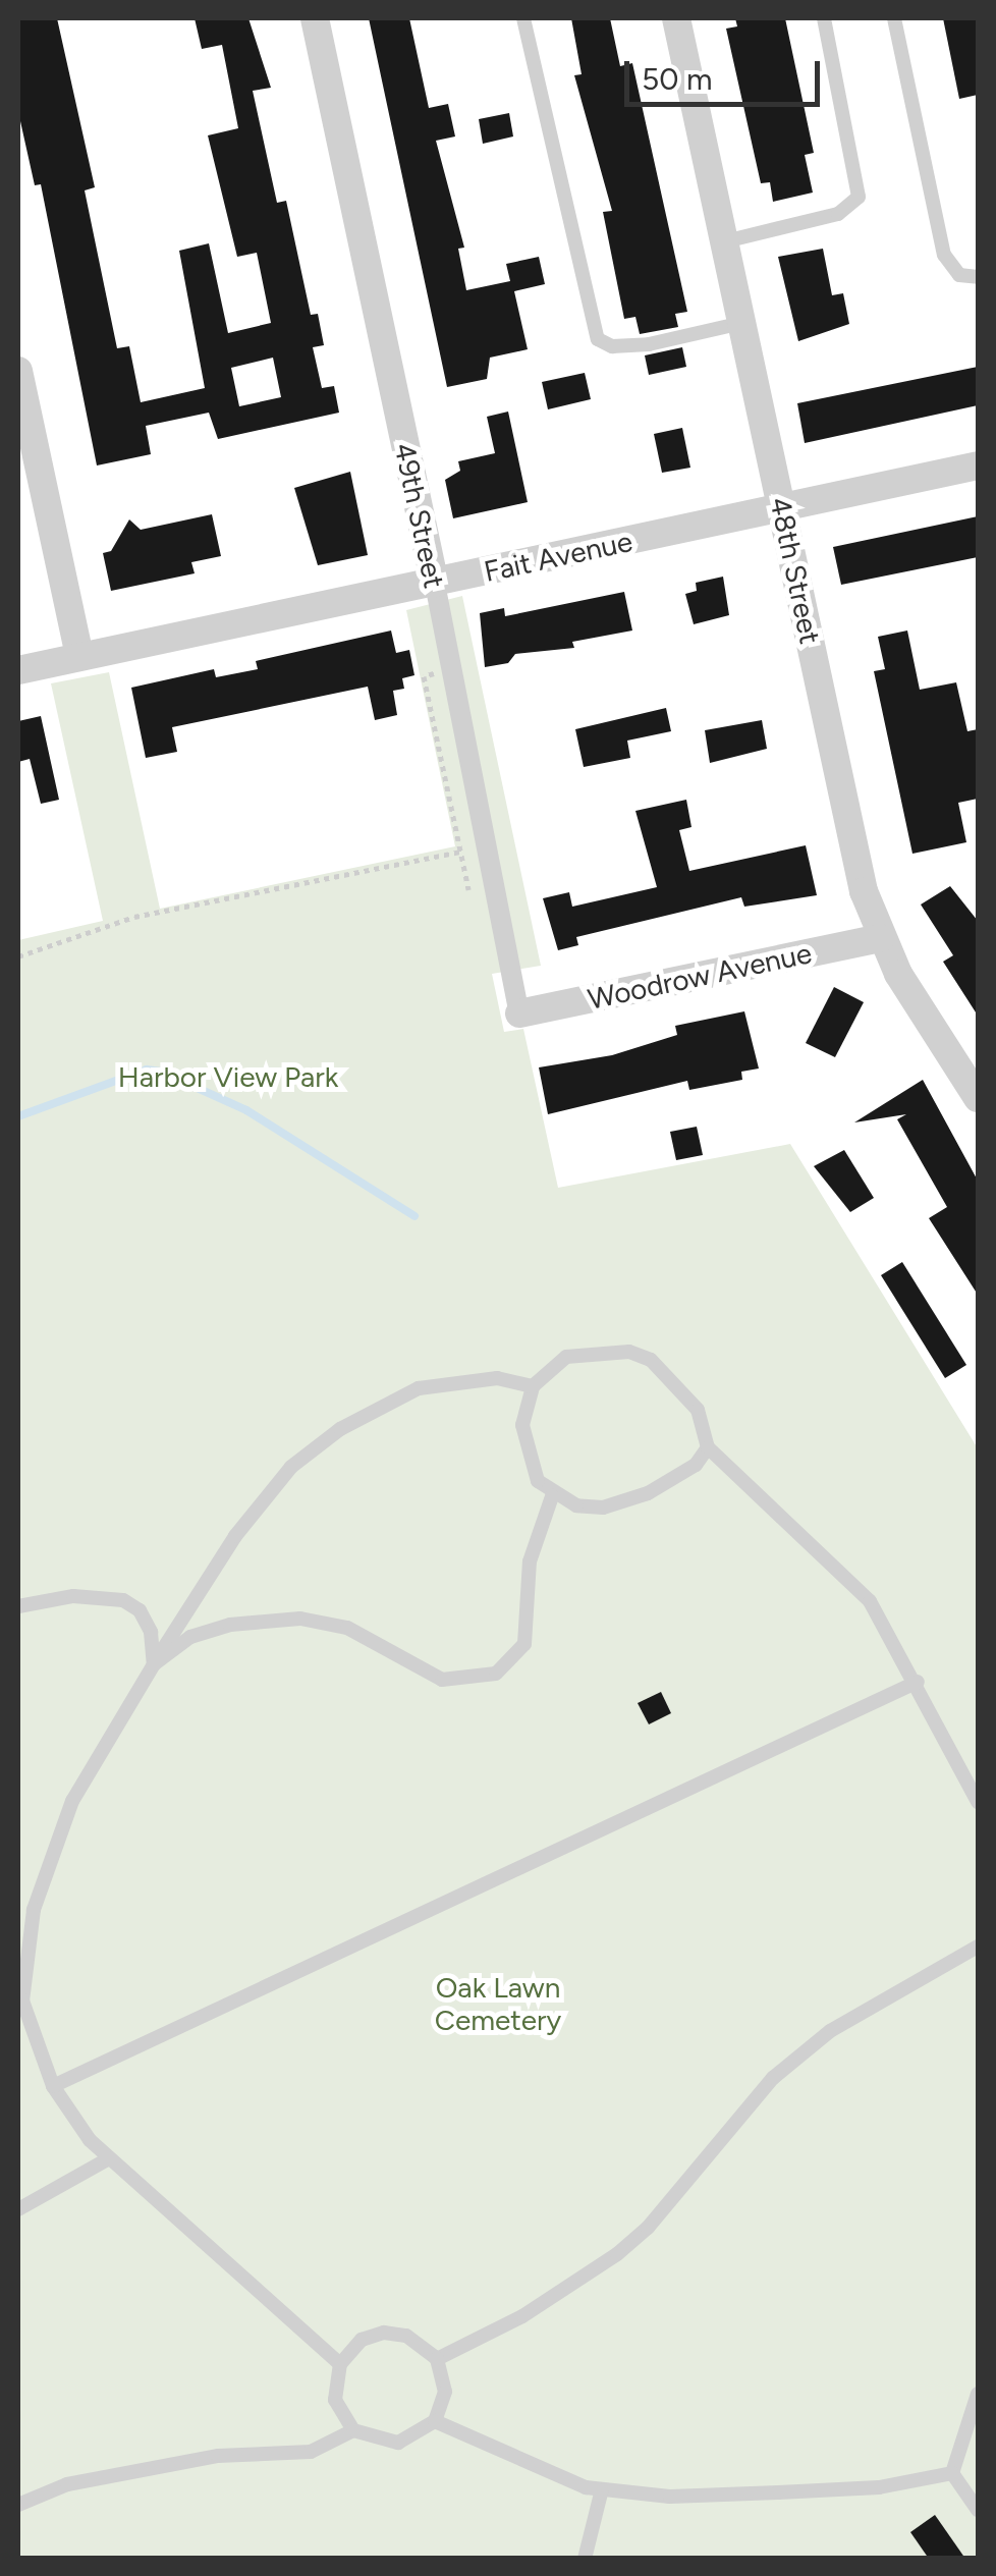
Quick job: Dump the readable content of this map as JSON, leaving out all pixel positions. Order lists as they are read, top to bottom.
{
  "streets": {
    "street": [
      "49th Street",
      "Fait Avenue",
      "48th Street",
      "Woodrow Avenue"
    ]
  },
  "crossings": [
    ["49th Street", "Fait Avenue"],
    ["49th Street", "Woodrow Avenue"],
    ["Fait Avenue", "48th Street"],
    ["48th Street", "Woodrow Avenue"]
  ],
  "parks": ["Harbor View Park", "Oak Lawn Cemetery"],
  "scale_bar": "50 m"
}
